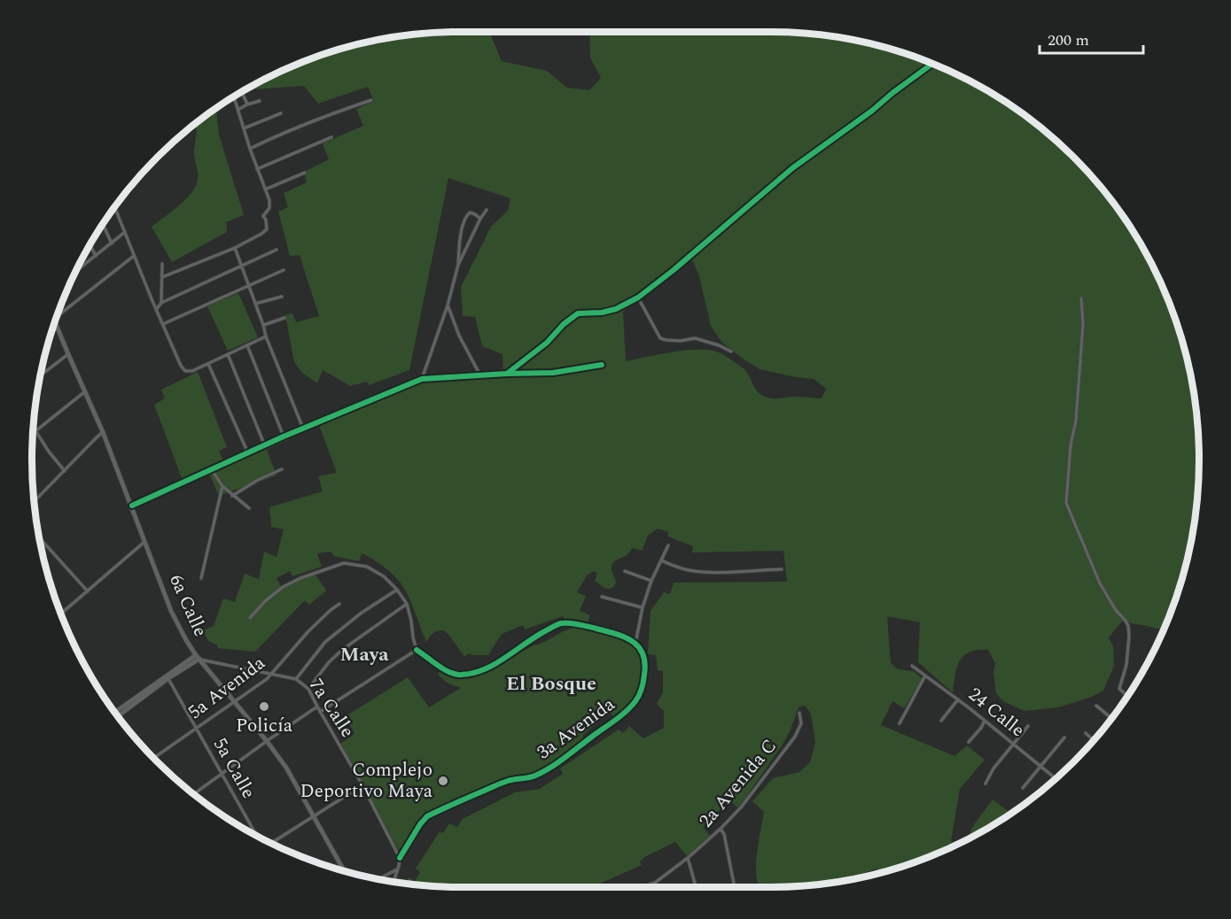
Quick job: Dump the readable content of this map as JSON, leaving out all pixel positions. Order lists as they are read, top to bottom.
{
  "streets": {
    "main road": ["6a Calle"],
    "street": [
      "5a Avenida",
      "7a Calle",
      "24 Calle",
      "3a Avenida",
      "5a Calle",
      "2a Avenida C"
    ]
  },
  "crossings": [
    ["6a Calle", "5a Avenida"],
    ["6a Calle", "7a Calle"],
    ["5a Avenida", "7a Calle"],
    ["5a Avenida", "5a Calle"],
    ["7a Calle", "3a Avenida"]
  ],
  "districts": ["Maya", "El Bosque"],
  "places": ["Policía", "Complejo Deportivo Maya"],
  "scale_bar": "200 m"
}
